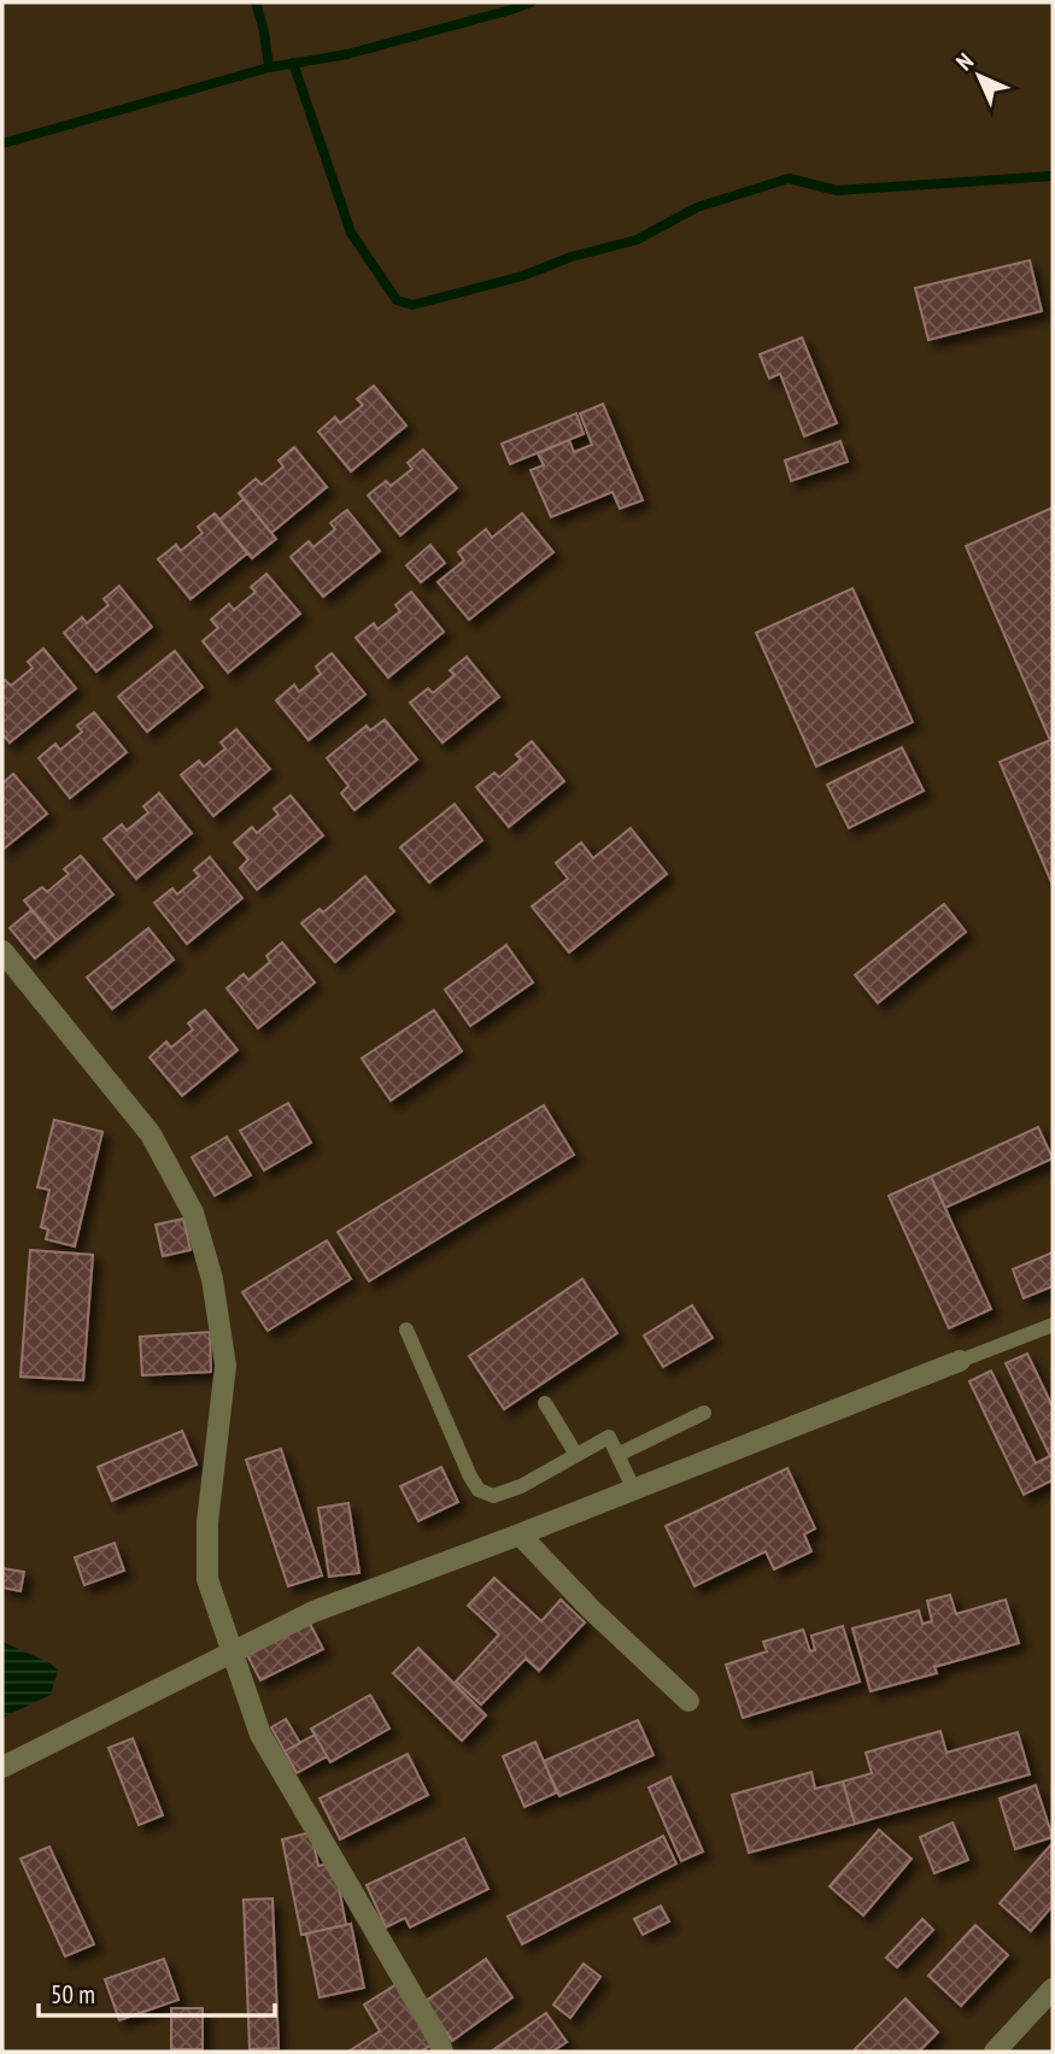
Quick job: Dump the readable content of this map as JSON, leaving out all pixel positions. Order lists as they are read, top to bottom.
{
  "scale_bar": "50 m",
  "north": "top left"
}
